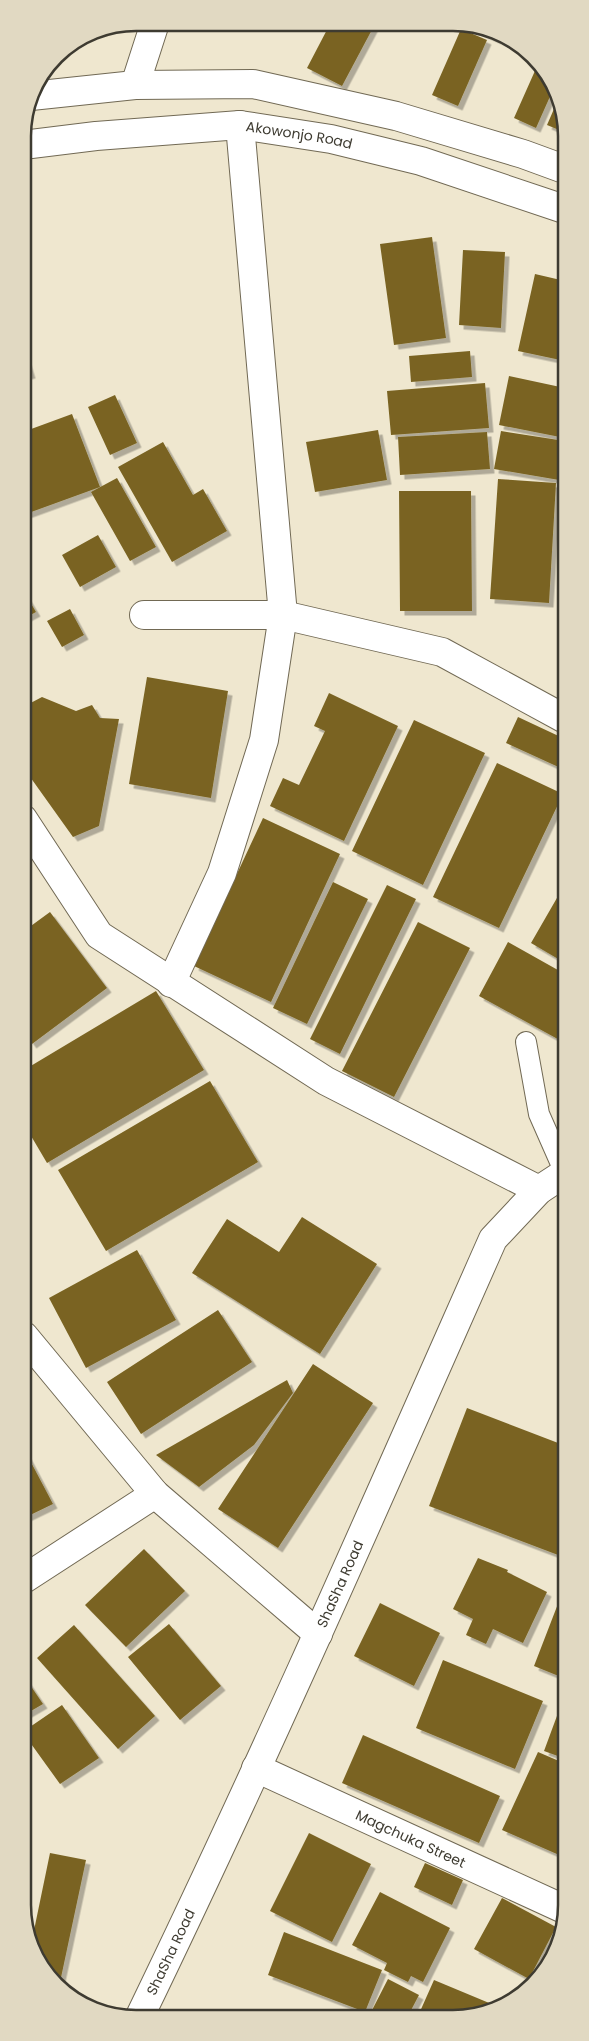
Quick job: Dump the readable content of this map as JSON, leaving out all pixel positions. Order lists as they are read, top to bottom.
{
  "streets": {
    "street": ["Akowonjo Road", "ShaSha Road", "Magchuka Street"]
  },
  "crossings": [
    ["ShaSha Road", "Magchuka Street"]
  ]
}
